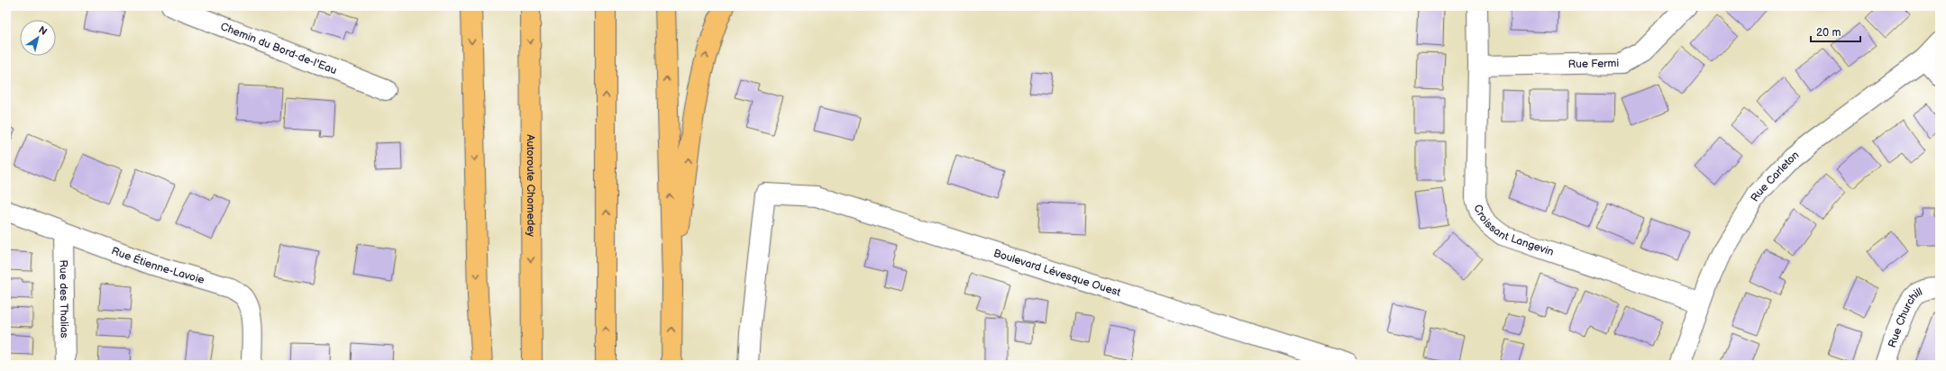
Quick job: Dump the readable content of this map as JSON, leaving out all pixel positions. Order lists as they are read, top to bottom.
{
  "streets": {
    "highway": ["Autoroute Chomedey"],
    "street": [
      "Chemin du Bord-de-l'Eau",
      "Rue Fermi",
      "Rue Carleton",
      "Croissant Langevin",
      "Rue Étienne-Lavoie",
      "Boulevard Lévesque Ouest",
      "Rue des Thalias",
      "Rue Churchill"
    ]
  },
  "crossings": [
    ["Rue Fermi", "Croissant Langevin"],
    ["Rue Carleton", "Croissant Langevin"],
    ["Rue Étienne-Lavoie", "Rue des Thalias"]
  ],
  "scale_bar": "20 m",
  "north": "top right"
}
